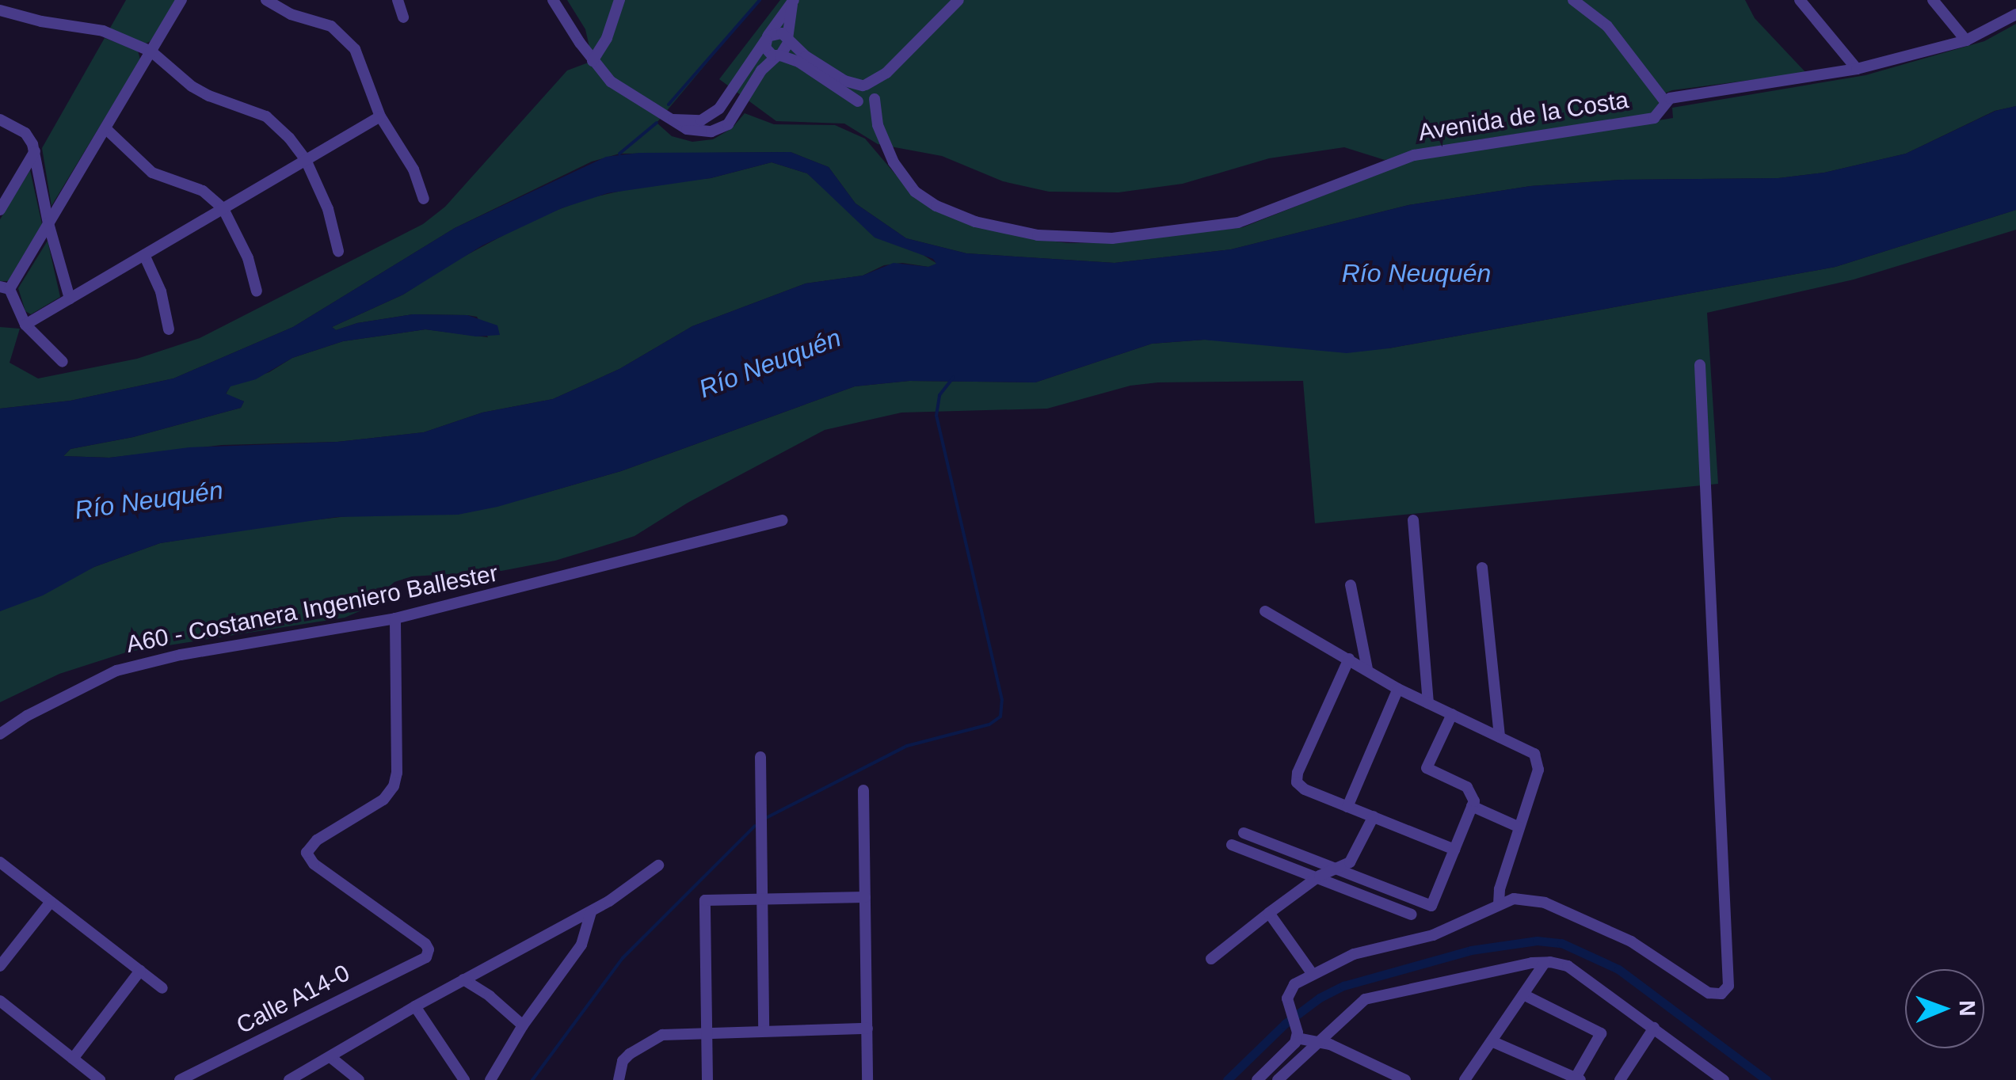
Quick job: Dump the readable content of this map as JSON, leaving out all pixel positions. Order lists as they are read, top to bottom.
{
  "streets": {
    "street": ["Avenida de la Costa", "A60 - Costanera Ingeniero Ballester", "Calle A14-0"]
  },
  "crossings": [
    ["A60 - Costanera Ingeniero Ballester", "Calle A14-0"]
  ],
  "water": ["Río Neuquén"],
  "north": "right"
}
